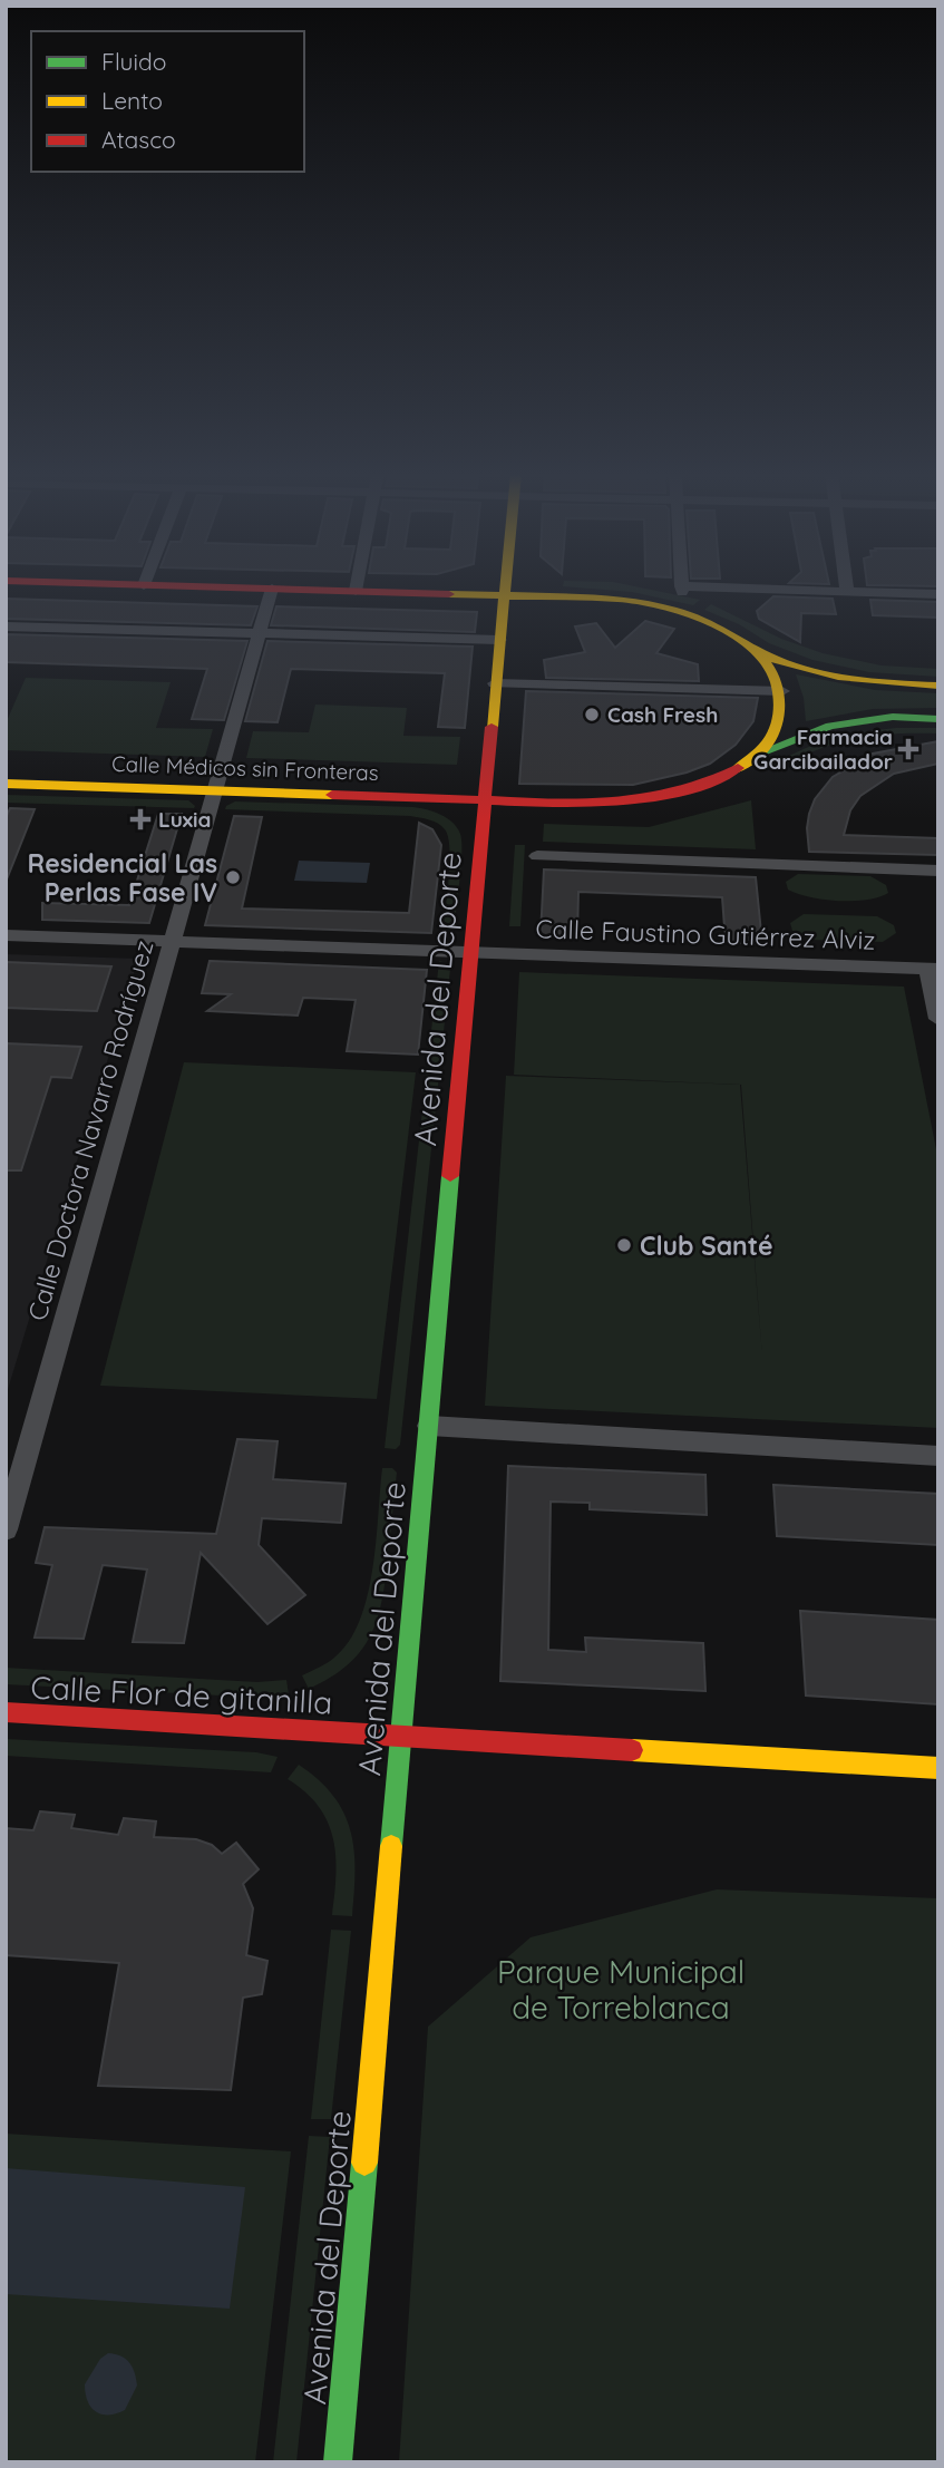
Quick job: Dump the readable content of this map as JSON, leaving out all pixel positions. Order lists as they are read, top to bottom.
{
  "streets": {
    "street": [
      "Calle Médicos sin Fronteras",
      "Calle Faustino Gutiérrez Alviz",
      "Avenida del Deporte",
      "Calle Doctora Navarro Rodríguez",
      "Calle Flor de gitanilla"
    ]
  },
  "crossings": [
    ["Calle Médicos sin Fronteras", "Avenida del Deporte"],
    ["Calle Médicos sin Fronteras", "Calle Doctora Navarro Rodríguez"],
    ["Calle Faustino Gutiérrez Alviz", "Avenida del Deporte"],
    ["Calle Faustino Gutiérrez Alviz", "Calle Doctora Navarro Rodríguez"],
    ["Avenida del Deporte", "Calle Flor de gitanilla"]
  ],
  "parks": ["Parque Municipal de Torreblanca"],
  "places": {
    "other": ["Cash Fresh", "Residencial Las Perlas Fase IV", "Club Santé"],
    "health": ["Farmacia Garcibailador", "Luxia"]
  },
  "legend": ["Fluido", "Lento", "Atasco"]
}
